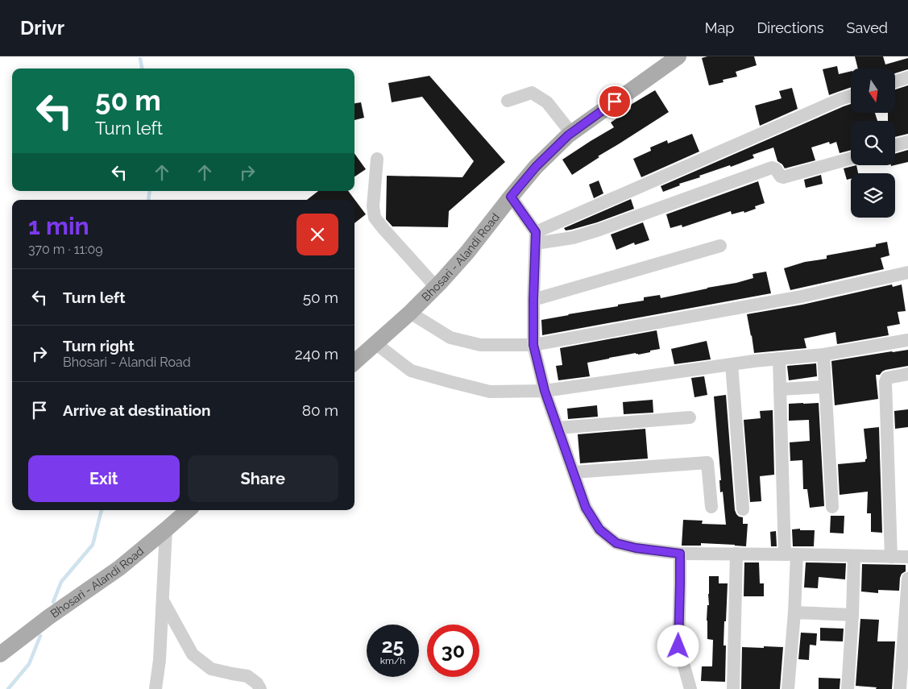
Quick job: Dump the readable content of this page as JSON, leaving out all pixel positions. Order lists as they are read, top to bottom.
{
  "streets": {
    "main road": ["Bhosari - Alandi Road"]
  },
  "north": "bottom",
  "page": {
    "header": "Drivr",
    "nav": ["Map", "Directions", "Saved"],
    "turn": ["50 m", "Turn left"],
    "heading": ["1 min", "370 m · 11:09"],
    "list": [
      {
        "name": "Turn left",
        "value": "50 m"
      },
      {
        "name": "Turn right",
        "note": "Bhosari - Alandi Road",
        "value": "240 m"
      },
      {
        "name": "Arrive at destination",
        "value": "80 m"
      }
    ],
    "buttons": ["Exit", "Share"],
    "speed": "25 km/h",
    "limit": "30"
  }
}
